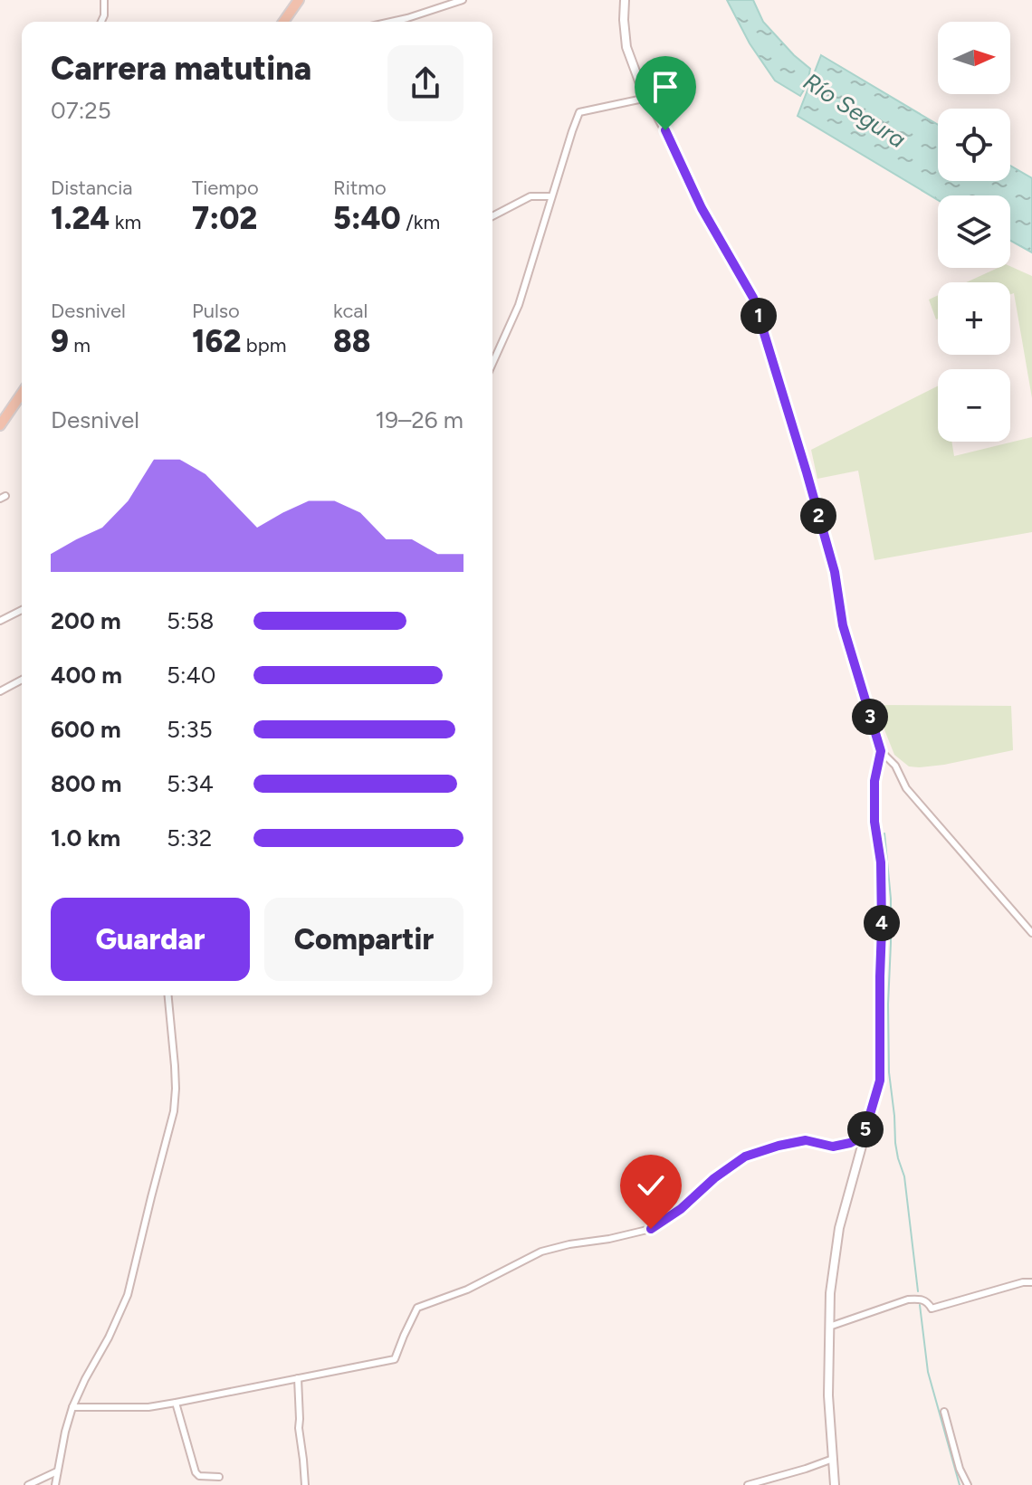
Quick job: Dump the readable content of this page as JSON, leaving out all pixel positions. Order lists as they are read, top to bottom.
{
  "water": ["Río Segura"],
  "north": "right",
  "page": {
    "map_buttons": ["+", "−"],
    "heading": ["Carrera matutina", "07:25"],
    "stats": [
      ["Distancia", "1.24 km"],
      ["Tiempo", "7:02"],
      ["Ritmo", "5:40 /km"],
      ["Desnivel", "9 m"],
      ["Pulso", "162 bpm"],
      ["kcal", "88"]
    ],
    "pins": [
      "1",
      "2",
      "3",
      "4",
      "5"
    ],
    "chart": ["Desnivel", "19–26 m"],
    "list": [
      {
        "name": "200 m",
        "note": "5:58"
      },
      {
        "name": "400 m",
        "note": "5:40"
      },
      {
        "name": "600 m",
        "note": "5:35"
      },
      {
        "name": "800 m",
        "note": "5:34"
      },
      {
        "name": "1.0 km",
        "note": "5:32"
      }
    ],
    "buttons": ["Guardar", "Compartir"]
  }
}
